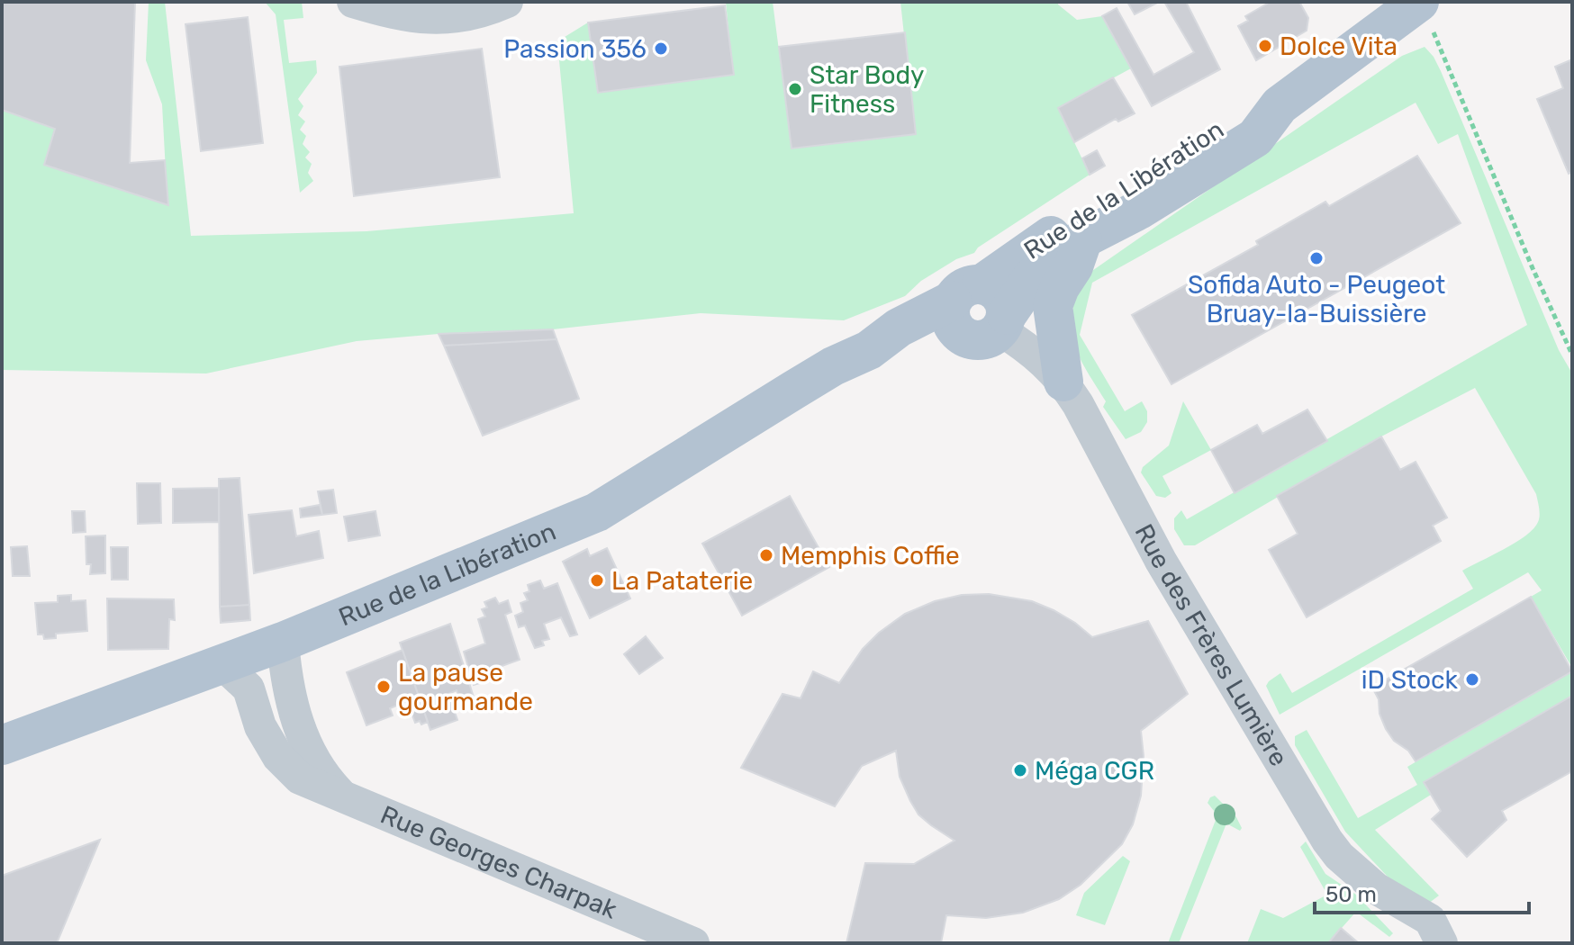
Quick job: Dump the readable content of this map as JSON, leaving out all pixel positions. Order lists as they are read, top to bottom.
{
  "streets": {
    "main road": ["Rue de la Libération"],
    "street": ["Rue des Frères Lumière", "Rue Georges Charpak"]
  },
  "crossings": [
    ["Rue de la Libération", "Rue des Frères Lumière"],
    ["Rue de la Libération", "Rue Georges Charpak"]
  ],
  "places": [
    "Dolce Vita",
    "Passion 356",
    "Star Body Fitness",
    "Sofida Auto - Peugeot Bruay-la-Buissière",
    "Memphis Coffie",
    "La Pataterie",
    "iD Stock",
    "La pause gourmande",
    "Méga CGR"
  ],
  "scale_bar": "50 m"
}
